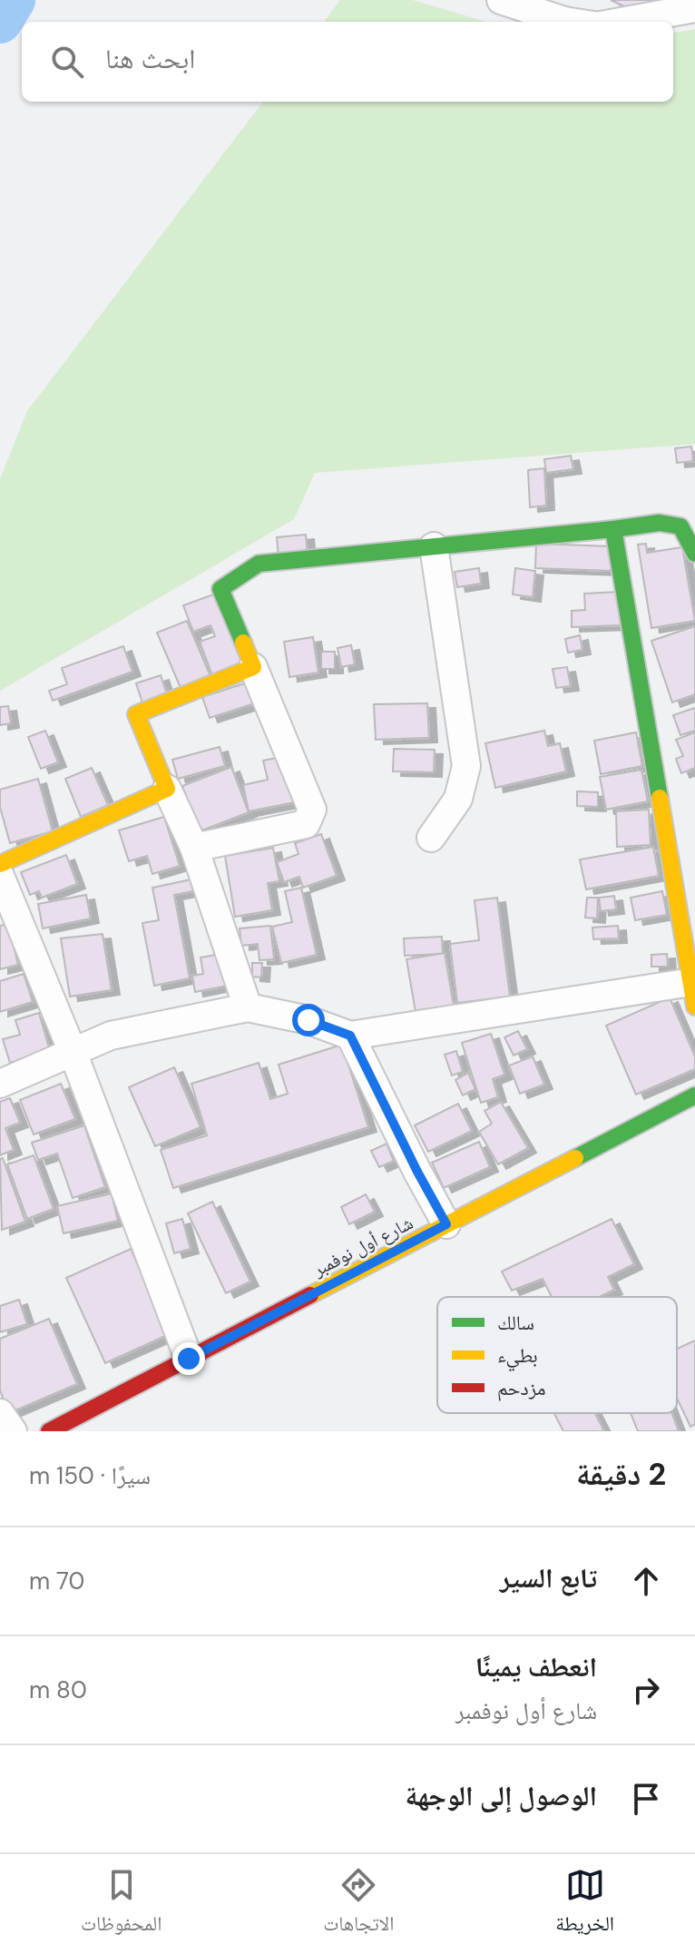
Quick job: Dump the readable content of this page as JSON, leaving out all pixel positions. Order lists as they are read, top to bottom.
{
  "streets": {
    "street": ["شارع أول نوفمبر"]
  },
  "legend": ["سالك", "بطيء", "مزدحم"],
  "page": {
    "search": "ابحث هنا",
    "heading": ["2 دقيقة", "سيرًا · 150 m"],
    "list": [
      ["تابع السير", "70 m"],
      ["انعطف يمينًا", "شارع أول نوفمبر", "80 m"],
      "الوصول إلى الوجهة"
    ],
    "nav": ["الخريطة", "الاتجاهات", "المحفوظات"]
  }
}
